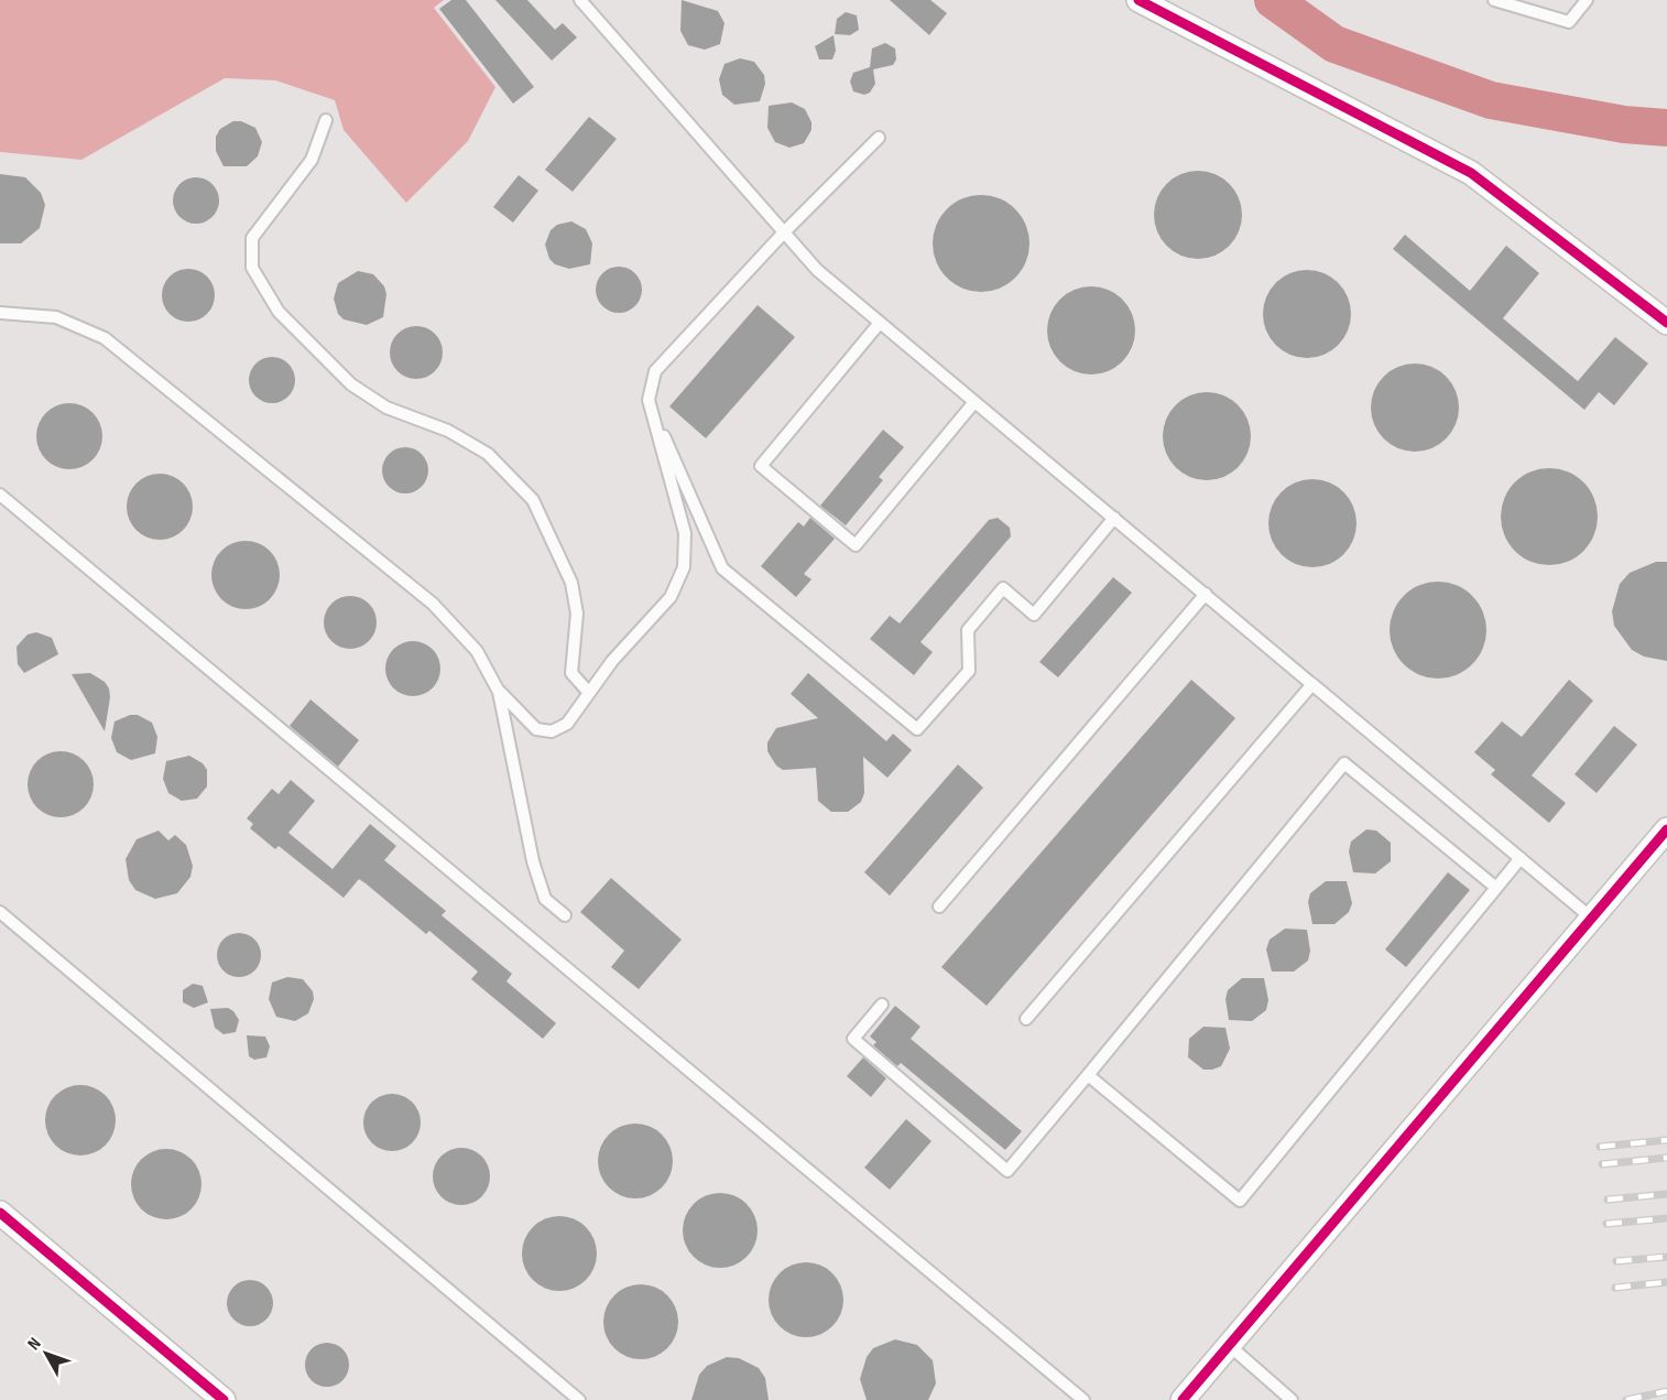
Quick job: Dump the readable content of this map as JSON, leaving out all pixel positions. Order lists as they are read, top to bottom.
{
  "north": "top left"
}
